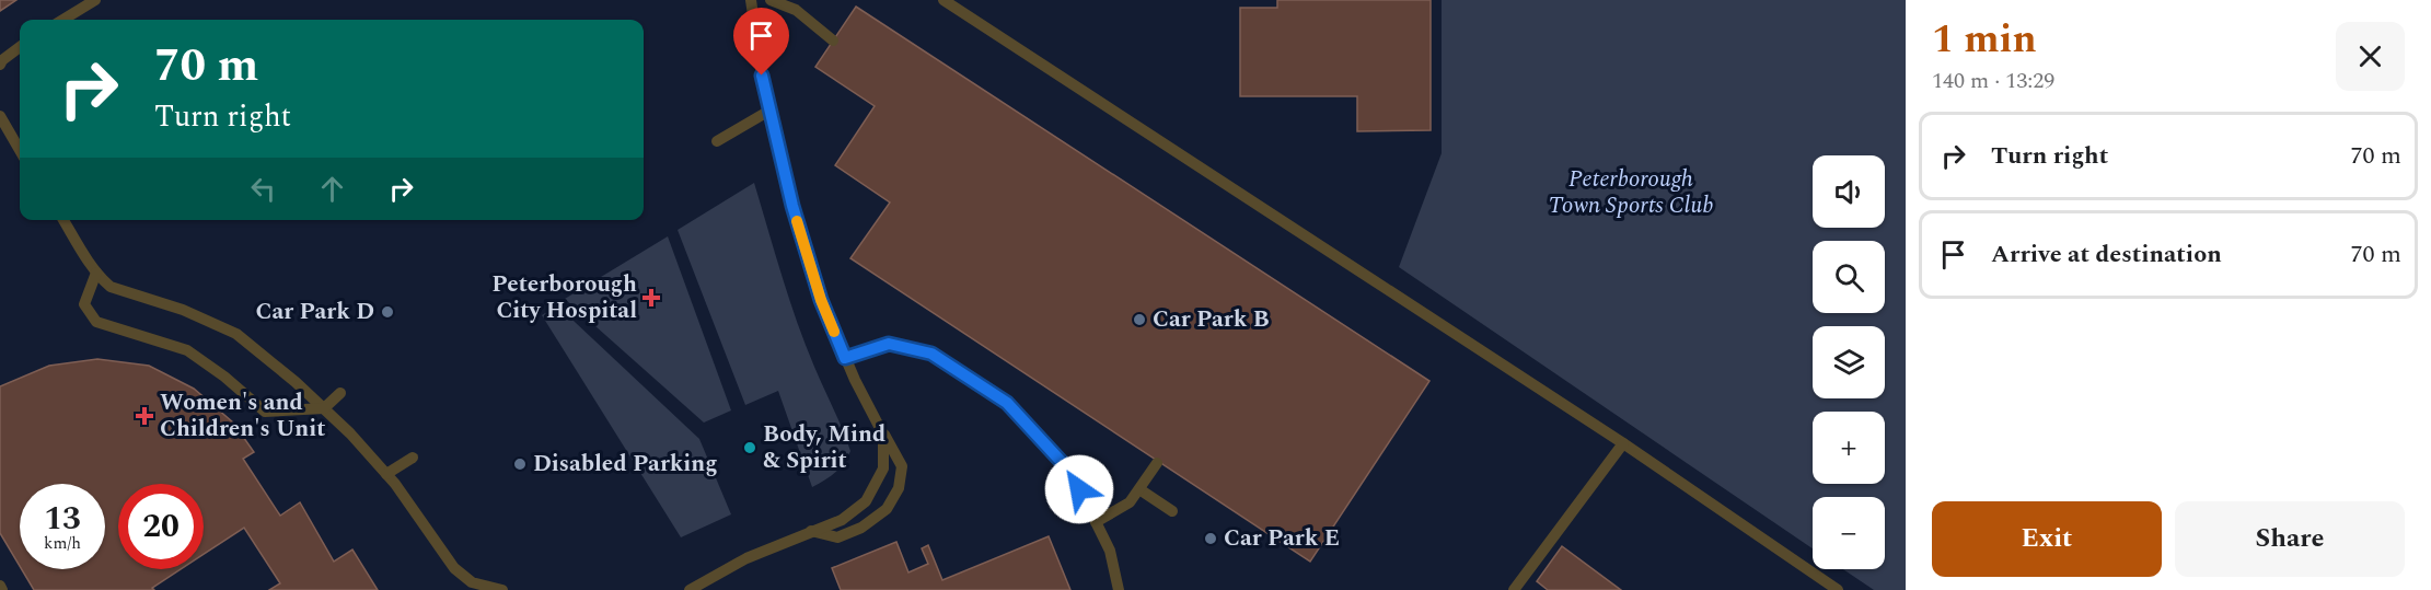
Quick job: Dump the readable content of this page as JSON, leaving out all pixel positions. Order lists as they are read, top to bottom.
{
  "parks": ["Peterborough Town Sports Club"],
  "places": {
    "health": ["Peterborough City Hospital", "Women's and Children's Unit"],
    "other": [
      "Car Park D",
      "Car Park B",
      "Body, Mind & Spirit",
      "Disabled Parking",
      "Car Park E"
    ]
  },
  "page": {
    "heading": ["1 min", "140 m · 13:29"],
    "turn": ["70 m", "Turn right"],
    "list": [
      {
        "name": "Turn right",
        "value": "70 m"
      },
      {
        "name": "Arrive at destination",
        "value": "70 m"
      }
    ],
    "map_buttons": ["+", "−"],
    "speed": "13 km/h",
    "limit": "20",
    "buttons": ["Exit", "Share"]
  }
}
